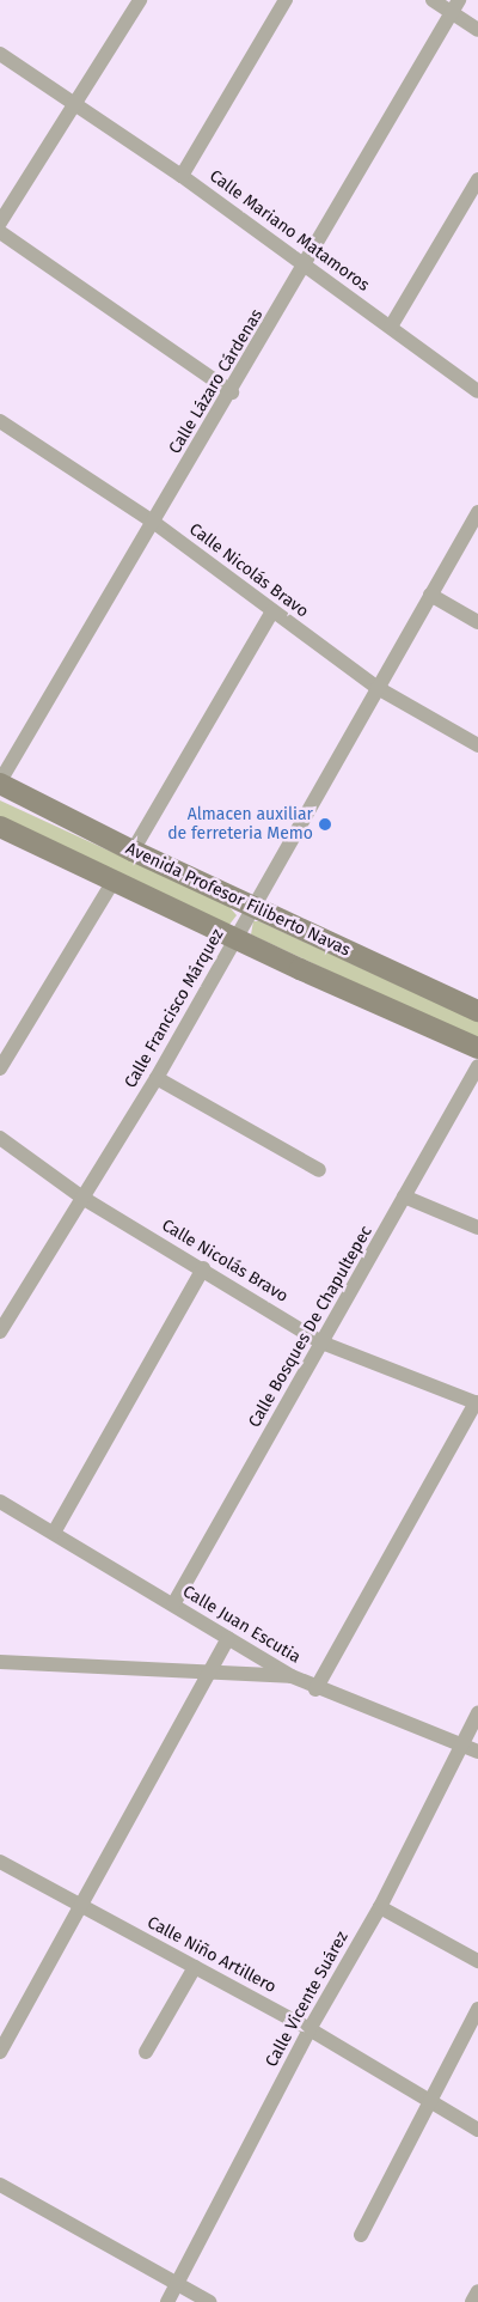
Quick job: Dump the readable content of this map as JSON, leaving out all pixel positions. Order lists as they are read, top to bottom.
{
  "streets": {
    "main road": ["Avenida Profesor Filiberto Navas"],
    "street": [
      "Calle Mariano Matamoros",
      "Calle Lázaro Cárdenas",
      "Calle Nicolás Bravo",
      "Calle Francisco Márquez",
      "Calle Bosques De Chapultepec",
      "Calle Juan Escutia",
      "Calle Niño Artillero",
      "Calle Vicente Suárez"
    ]
  },
  "crossings": [
    ["Calle Mariano Matamoros", "Calle Lázaro Cárdenas"],
    ["Calle Lázaro Cárdenas", "Calle Nicolás Bravo"],
    ["Calle Lázaro Cárdenas", "Avenida Profesor Filiberto Navas"],
    ["Calle Nicolás Bravo", "Calle Francisco Márquez"],
    ["Calle Nicolás Bravo", "Calle Bosques De Chapultepec"],
    ["Avenida Profesor Filiberto Navas", "Calle Francisco Márquez"],
    ["Calle Bosques De Chapultepec", "Calle Juan Escutia"],
    ["Calle Juan Escutia", "Calle Vicente Suárez"],
    ["Calle Niño Artillero", "Calle Vicente Suárez"]
  ],
  "places": ["Almacen auxiliar de ferreteria Memo"]
}
